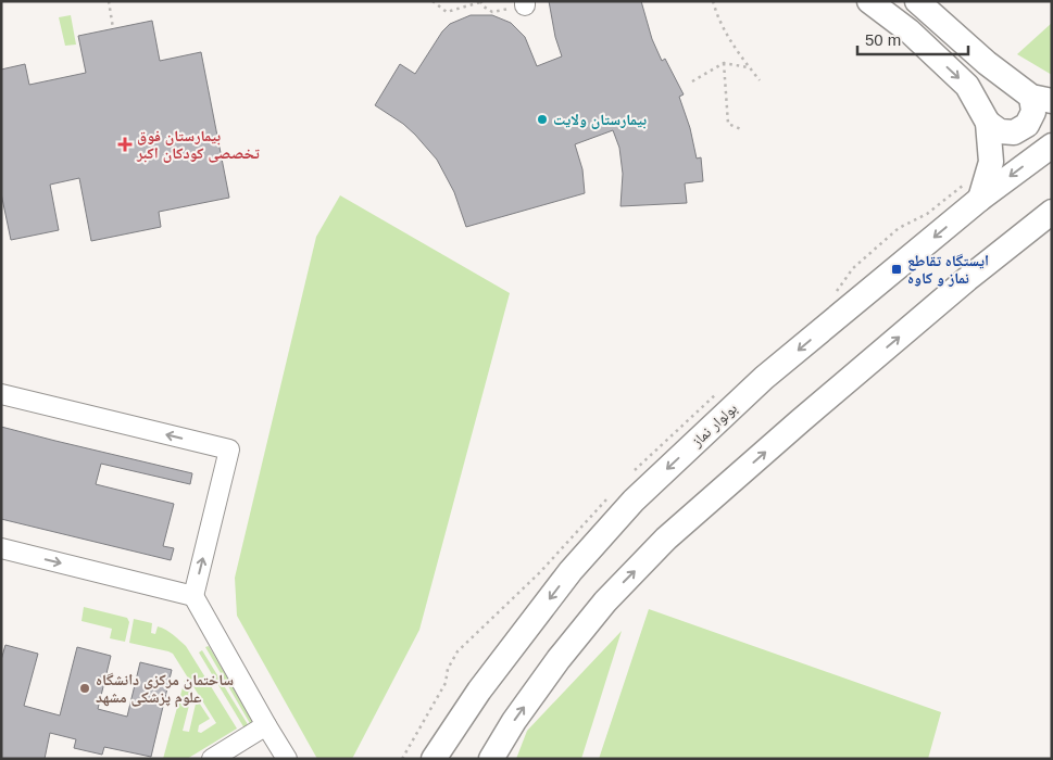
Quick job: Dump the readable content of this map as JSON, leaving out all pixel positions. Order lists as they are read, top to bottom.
{
  "streets": {
    "main road": ["بولوار نماز"]
  },
  "places": {
    "other": ["بیمارستان ولایت", "ساختمان مرکزی دانشگاه علوم پزشکی مشهد"],
    "health": ["بیمارستان فوق تخصصی کودکان اکبر"],
    "transit": ["ایستگاه تقاطع نماز و کاوه"]
  },
  "scale_bar": "50 m"
}
